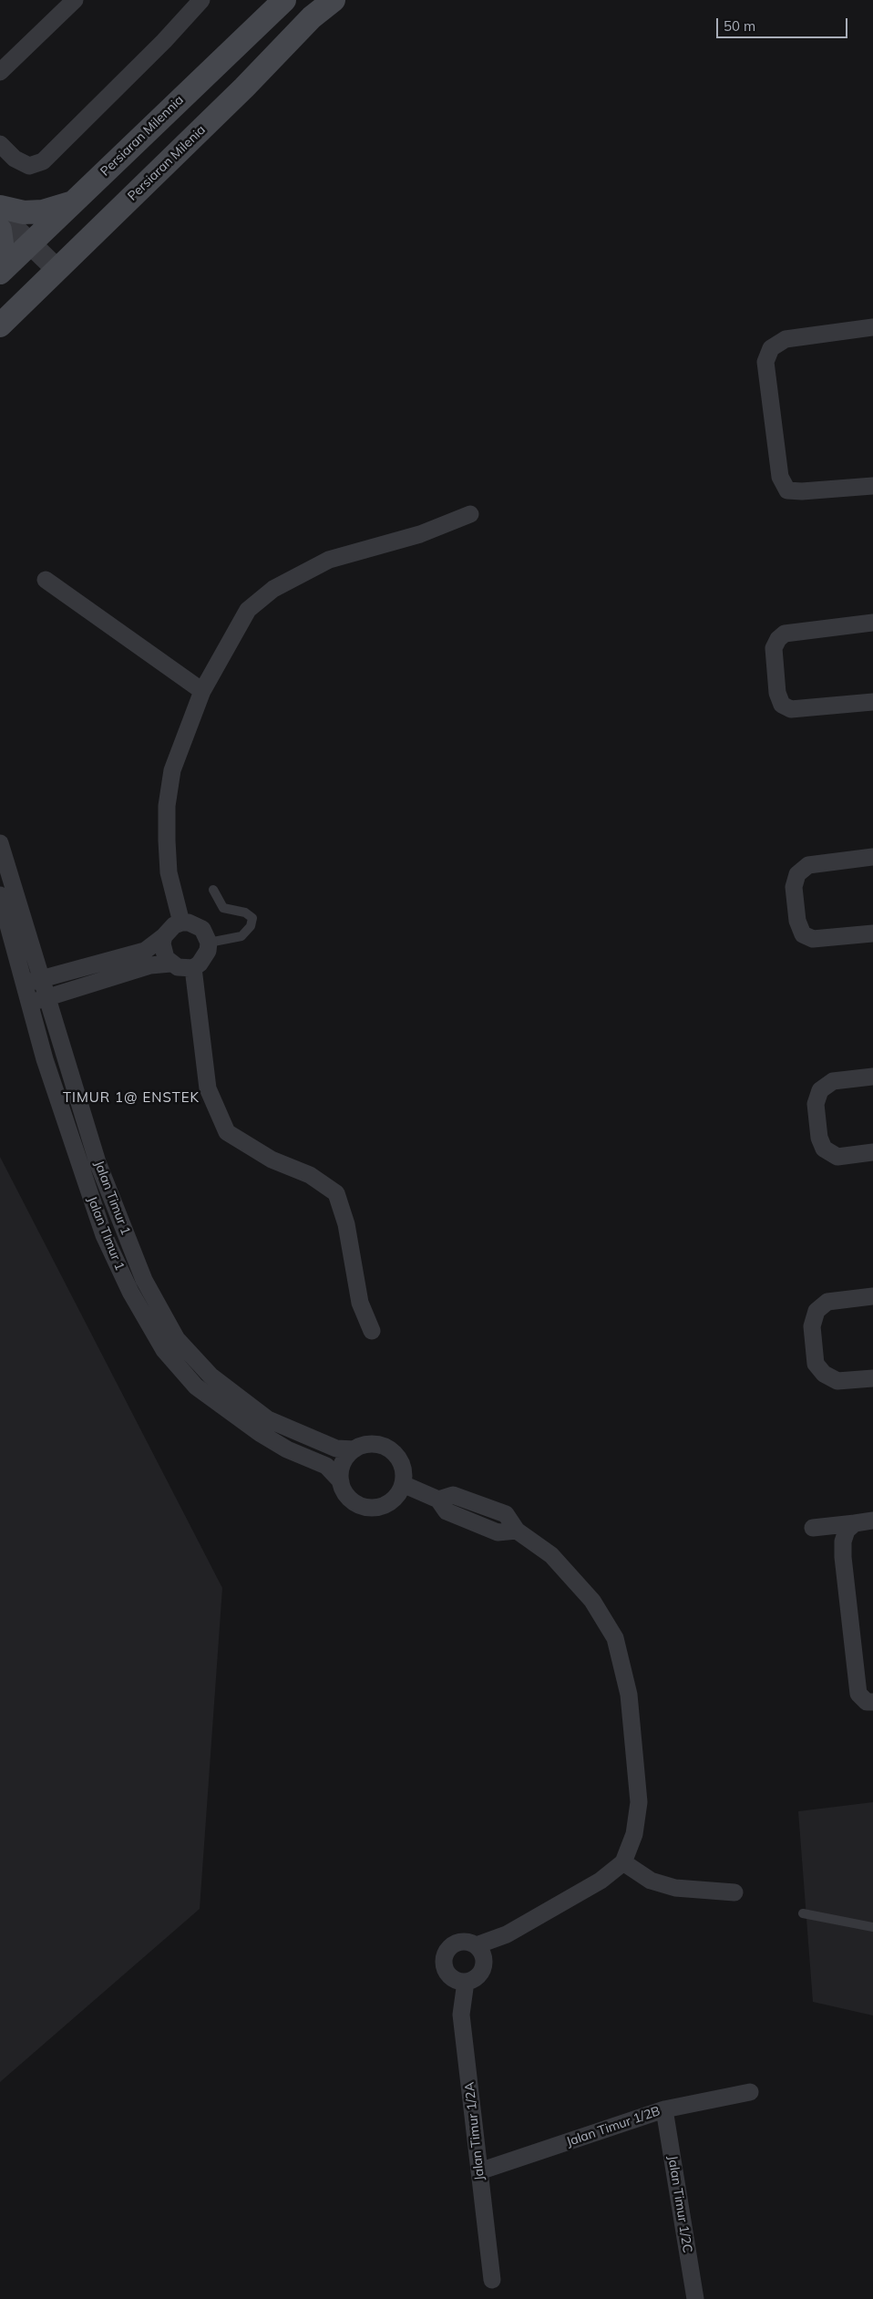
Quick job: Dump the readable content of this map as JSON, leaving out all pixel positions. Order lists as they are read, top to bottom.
{
  "streets": {
    "main road": ["Persiaran Milennia", "Persiaran Milenia"],
    "street": [
      "Jalan Timur 1",
      "Jalan TImur 1",
      "Jalan Timur 1/2B",
      "Jalan Timur 1/2A",
      "Jalan Timur 1/2C"
    ]
  },
  "crossings": [
    ["Jalan Timur 1", "Jalan TImur 1"],
    ["Jalan Timur 1/2B", "Jalan Timur 1/2A"],
    ["Jalan Timur 1/2B", "Jalan Timur 1/2C"]
  ],
  "districts": ["TIMUR 1@ ENSTEK"],
  "scale_bar": "50 m"
}
